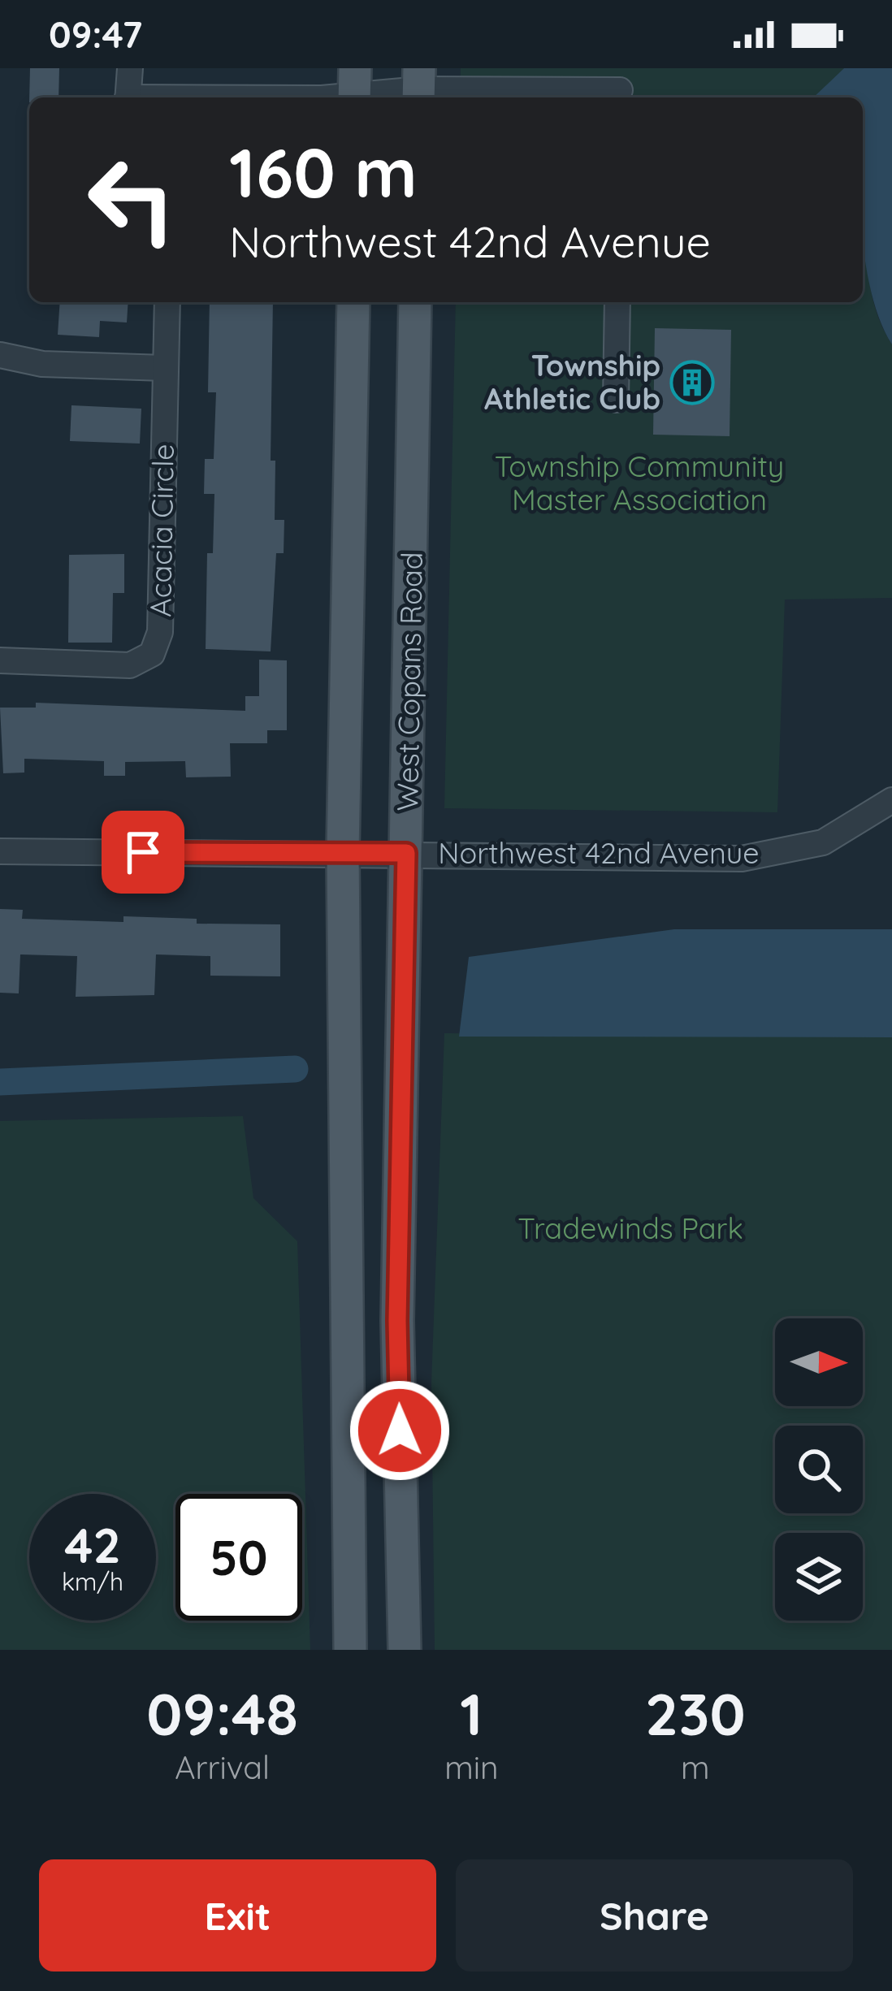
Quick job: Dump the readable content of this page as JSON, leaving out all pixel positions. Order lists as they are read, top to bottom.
{
  "streets": {
    "main road": ["West Copans Road"],
    "street": ["Acacia Circle", "Northwest 42nd Avenue"]
  },
  "crossings": [
    ["West Copans Road", "Northwest 42nd Avenue"]
  ],
  "parks": ["Township Community Master Association", "Tradewinds Park"],
  "places": {
    "building": ["Township Athletic Club"]
  },
  "north": "right",
  "page": {
    "status": "09:47",
    "turn": ["160 m", "Northwest 42nd Avenue"],
    "speed": "42 km/h",
    "limit": "50",
    "eta": [
      "09:48",
      "Arrival",
      "1",
      "min",
      "230",
      "m"
    ],
    "buttons": ["Exit", "Share"]
  }
}
